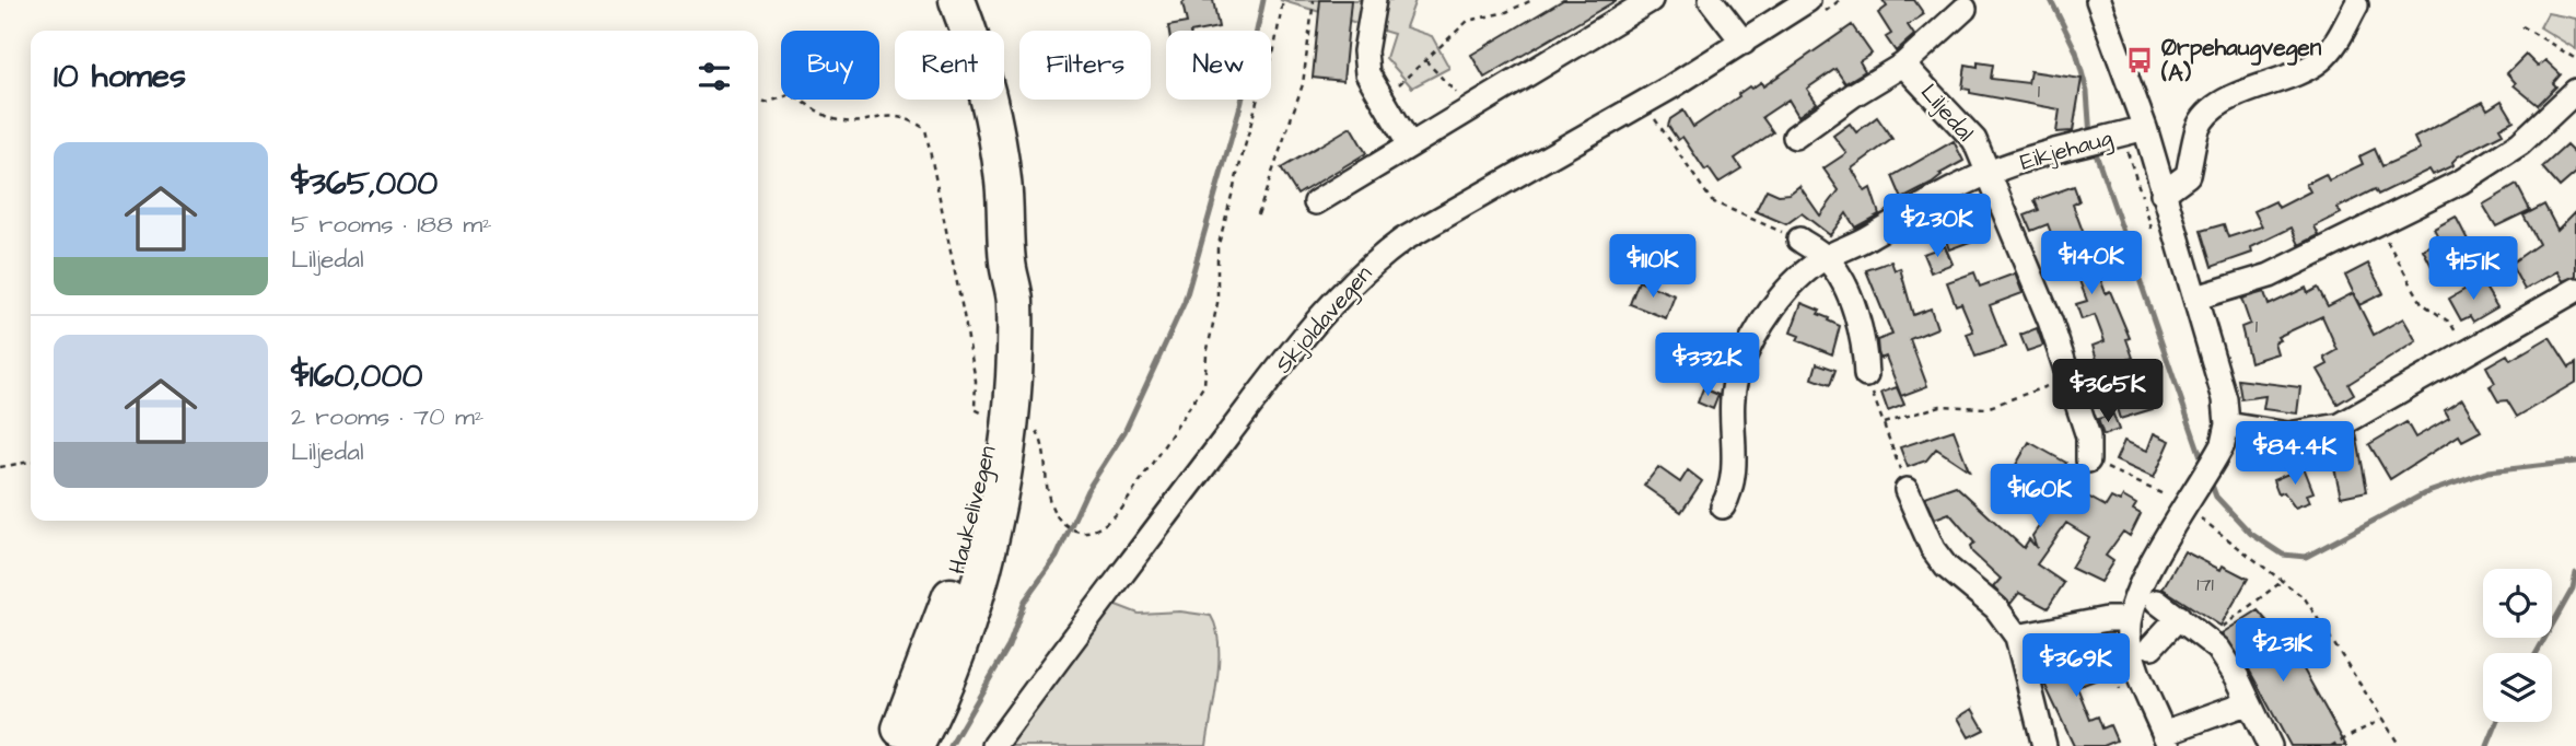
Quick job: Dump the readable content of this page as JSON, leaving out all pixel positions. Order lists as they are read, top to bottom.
{
  "streets": {
    "highway": ["Haukelivegen"],
    "street": ["Liljedal", "Eikjehaug", "Skjoldavegen"]
  },
  "crossings": [
    ["Liljedal", "Eikjehaug"]
  ],
  "places": {
    "bus stop": ["Ørpehaugvegen (A)"]
  },
  "house_numbers": ["1", "1", "171"],
  "page": {
    "chip": [
      "Buy",
      "Rent",
      "Filters",
      "New"
    ],
    "heading": "10 homes",
    "list": [
      {
        "name": "$365,000",
        "note": "5 rooms · 188 m² · Liljedal"
      },
      {
        "name": "$160,000",
        "note": "2 rooms · 70 m² · Liljedal"
      }
    ],
    "price": [
      "$230K",
      "$140K",
      "$110K",
      "$151K",
      "$332K",
      "$365K",
      "$84.4K",
      "$160K",
      "$231K",
      "$369K"
    ]
  }
}
